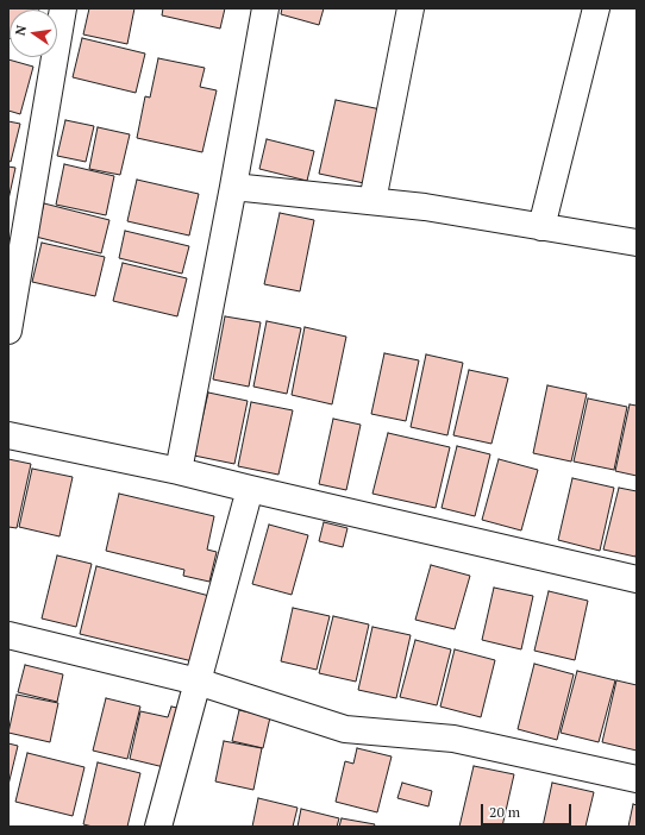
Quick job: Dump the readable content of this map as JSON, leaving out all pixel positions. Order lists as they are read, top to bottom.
{
  "scale_bar": "20 m",
  "north": "left"
}
